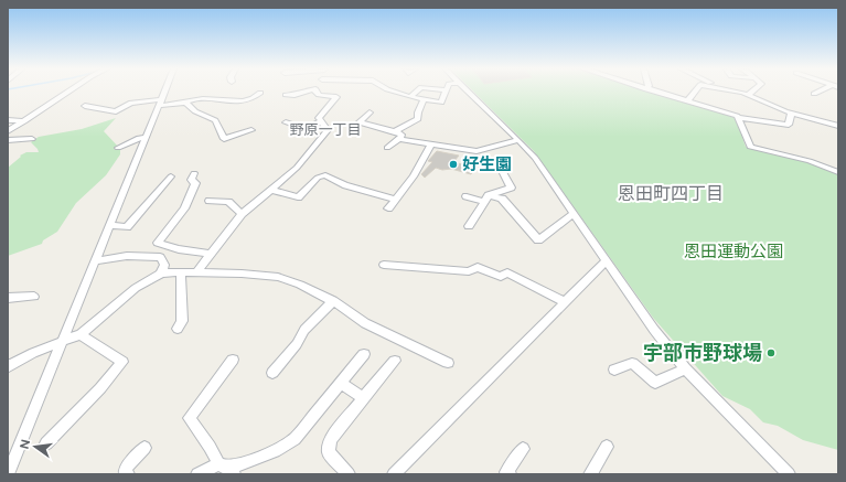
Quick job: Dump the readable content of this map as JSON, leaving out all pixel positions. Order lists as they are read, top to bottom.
{
  "districts": ["野原一丁目", "恩田町四丁目"],
  "parks": ["恩田運動公園"],
  "places": ["好生園", "宇部市野球場"],
  "north": "left"
}
